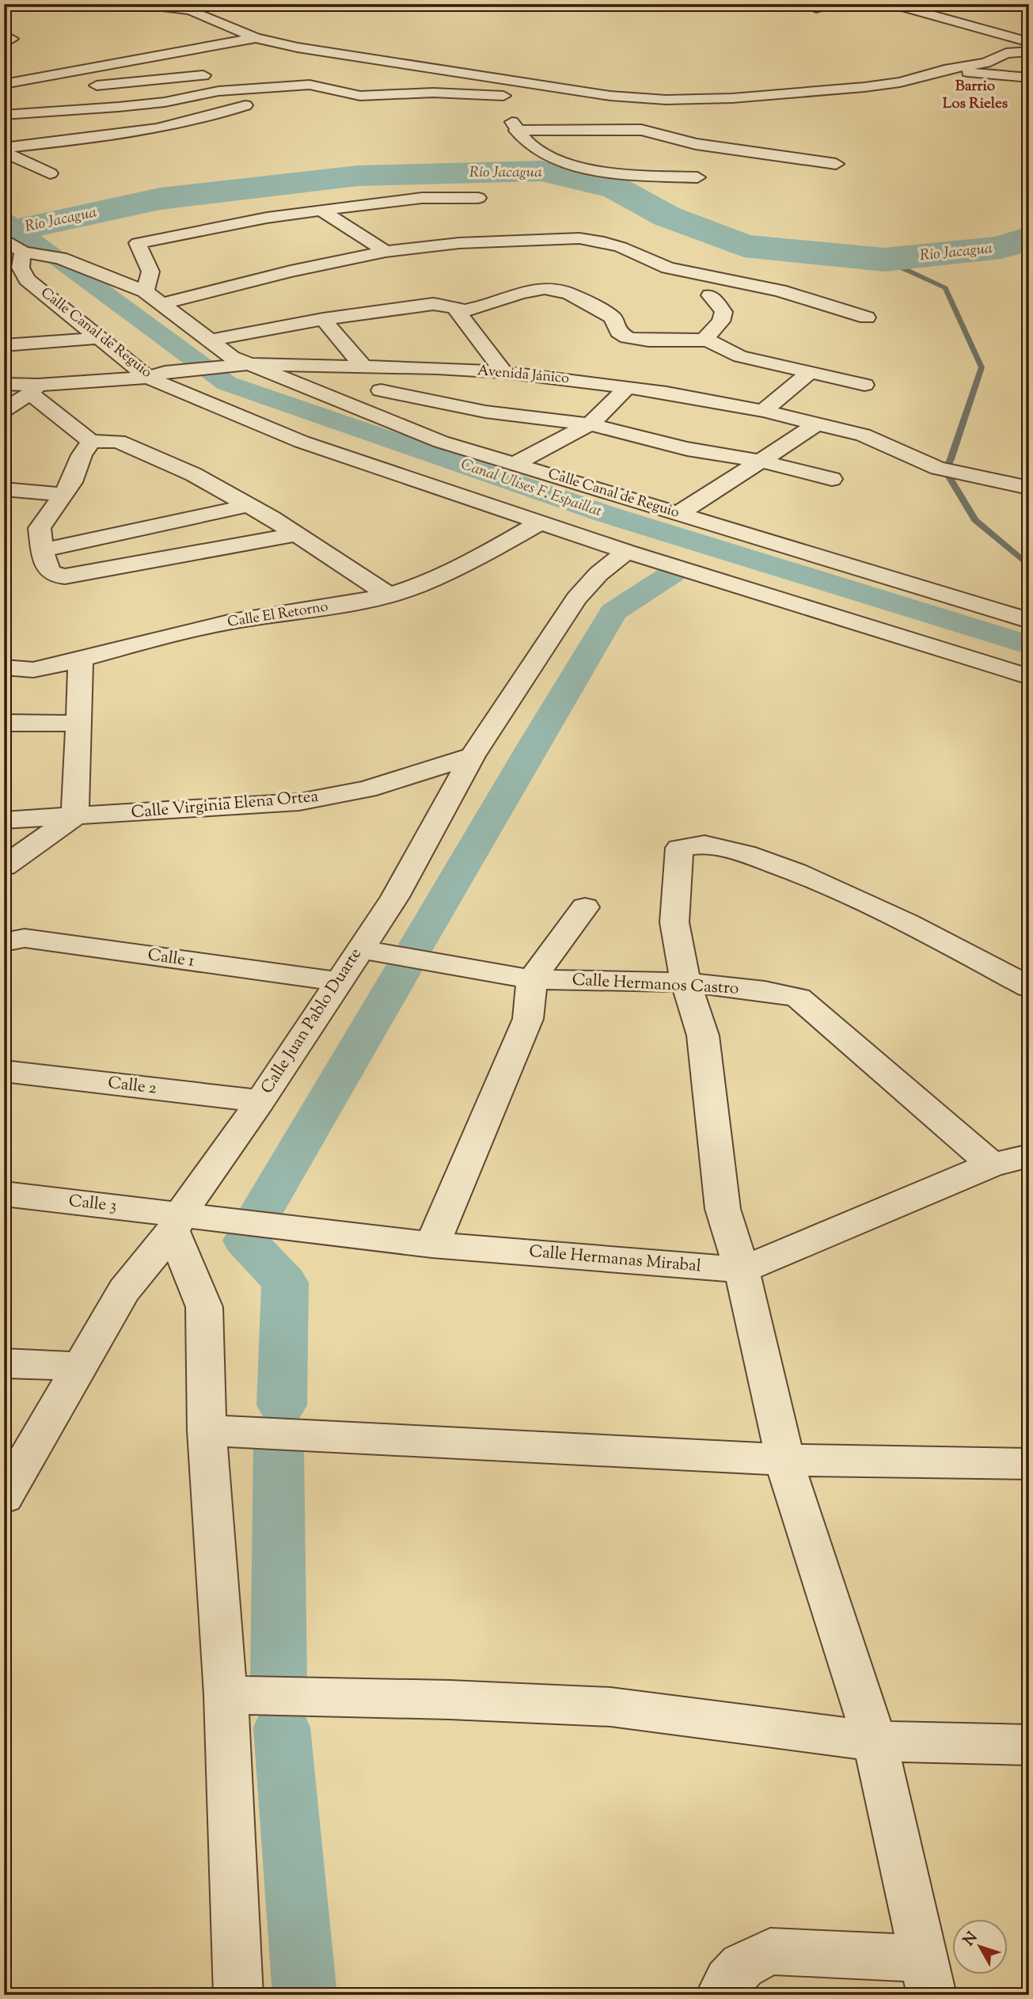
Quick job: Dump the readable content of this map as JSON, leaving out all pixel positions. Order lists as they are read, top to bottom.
{
  "streets": {
    "street": [
      "Calle Canal de Reguio",
      "Avenida Jánico",
      "Calle El Retorno",
      "Calle Virginia Elena Ortea",
      "Calle 1",
      "Calle Hermanos Castro",
      "Calle Juan Pablo Duarte",
      "Calle 2",
      "Calle 3",
      "Calle Hermanas Mirabal"
    ]
  },
  "crossings": [
    ["Calle Canal de Reguio", "Avenida Jánico"],
    ["Calle Canal de Reguio", "Calle El Retorno"],
    ["Calle Canal de Reguio", "Calle Juan Pablo Duarte"],
    ["Calle Virginia Elena Ortea", "Calle Juan Pablo Duarte"],
    ["Calle 1", "Calle Juan Pablo Duarte"],
    ["Calle Hermanos Castro", "Calle Juan Pablo Duarte"],
    ["Calle Hermanos Castro", "Calle Hermanas Mirabal"],
    ["Calle Juan Pablo Duarte", "Calle 2"],
    ["Calle Juan Pablo Duarte", "Calle 3"],
    ["Calle Juan Pablo Duarte", "Calle Hermanas Mirabal"],
    ["Calle 3", "Calle Hermanas Mirabal"]
  ],
  "districts": ["Barrio Los Rieles"],
  "water": ["Río Jacagua", "Canal Ulises F. Espaillat"],
  "north": "top left"
}
